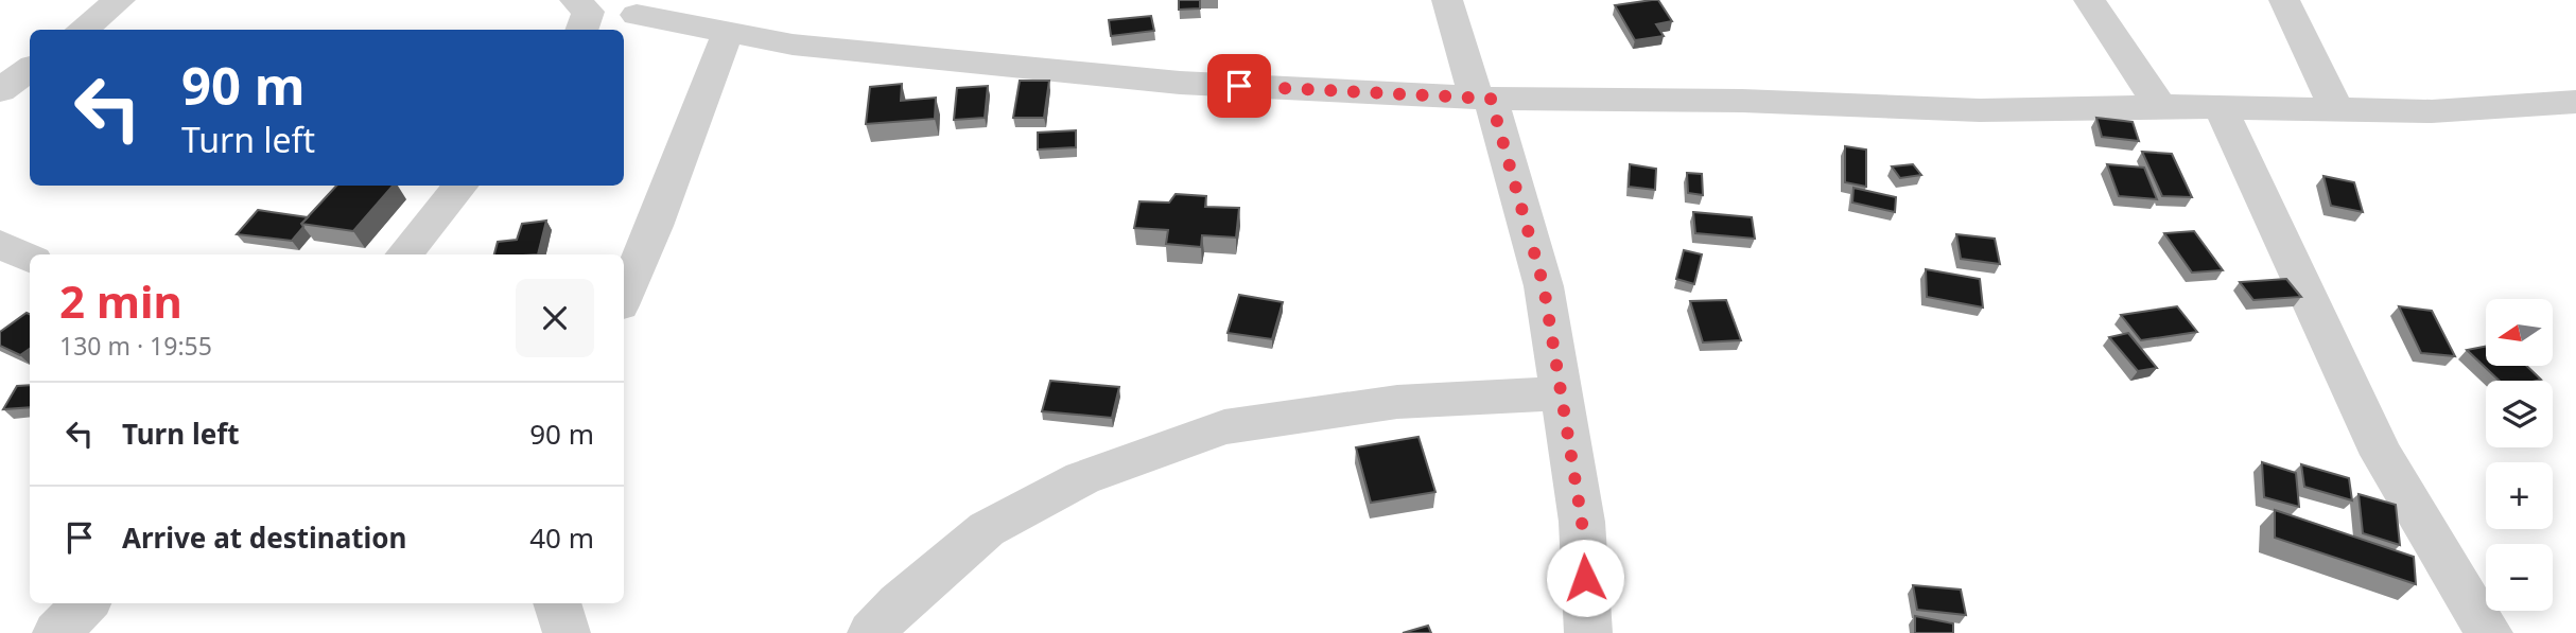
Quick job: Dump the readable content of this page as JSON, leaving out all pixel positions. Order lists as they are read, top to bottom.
{
  "north": "left",
  "page": {
    "turn": ["90 m", "Turn left"],
    "heading": ["2 min", "130 m · 19:55"],
    "map_buttons": ["+", "−"],
    "list": [
      {
        "name": "Turn left",
        "value": "90 m"
      },
      {
        "name": "Arrive at destination",
        "value": "40 m"
      }
    ]
  }
}
